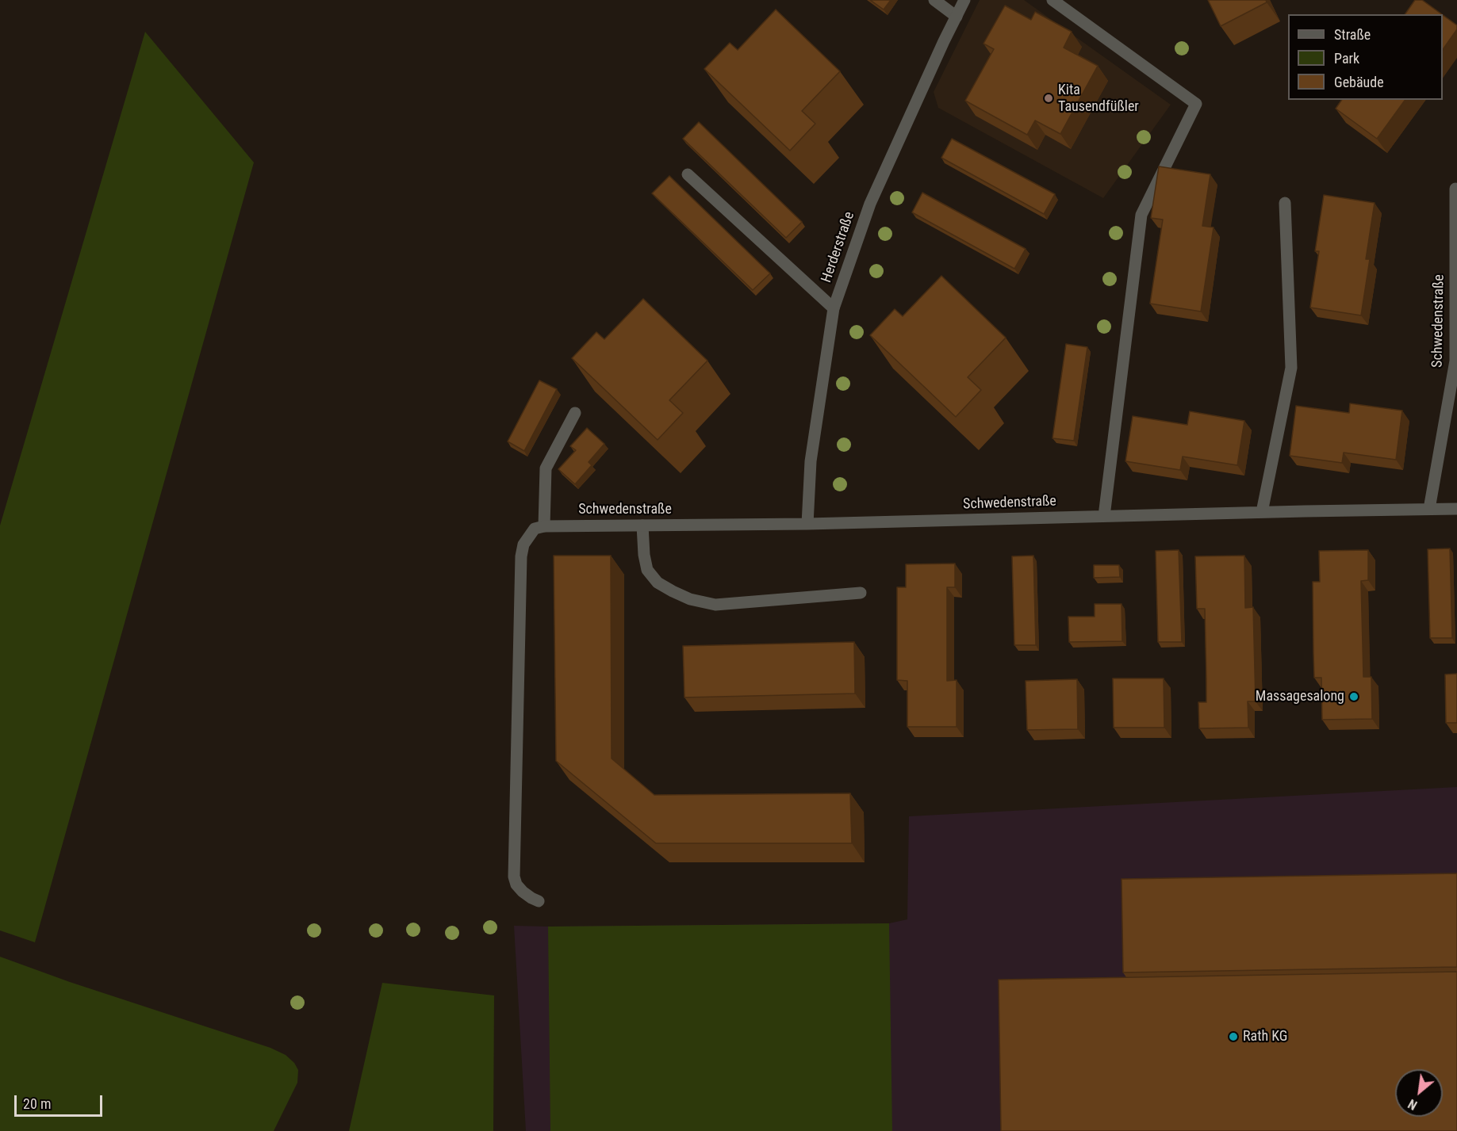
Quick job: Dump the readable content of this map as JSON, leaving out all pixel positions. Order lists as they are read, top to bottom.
{
  "streets": {
    "street": ["Herderstraße", "Schwedenstraße"]
  },
  "crossings": [
    ["Herderstraße", "Schwedenstraße"]
  ],
  "places": ["Kita Tausendfüßler", "Massagesalong", "Rath KG"],
  "legend": ["Straße", "Park", "Gebäude"],
  "scale_bar": "20 m",
  "north": "bottom left"
}
